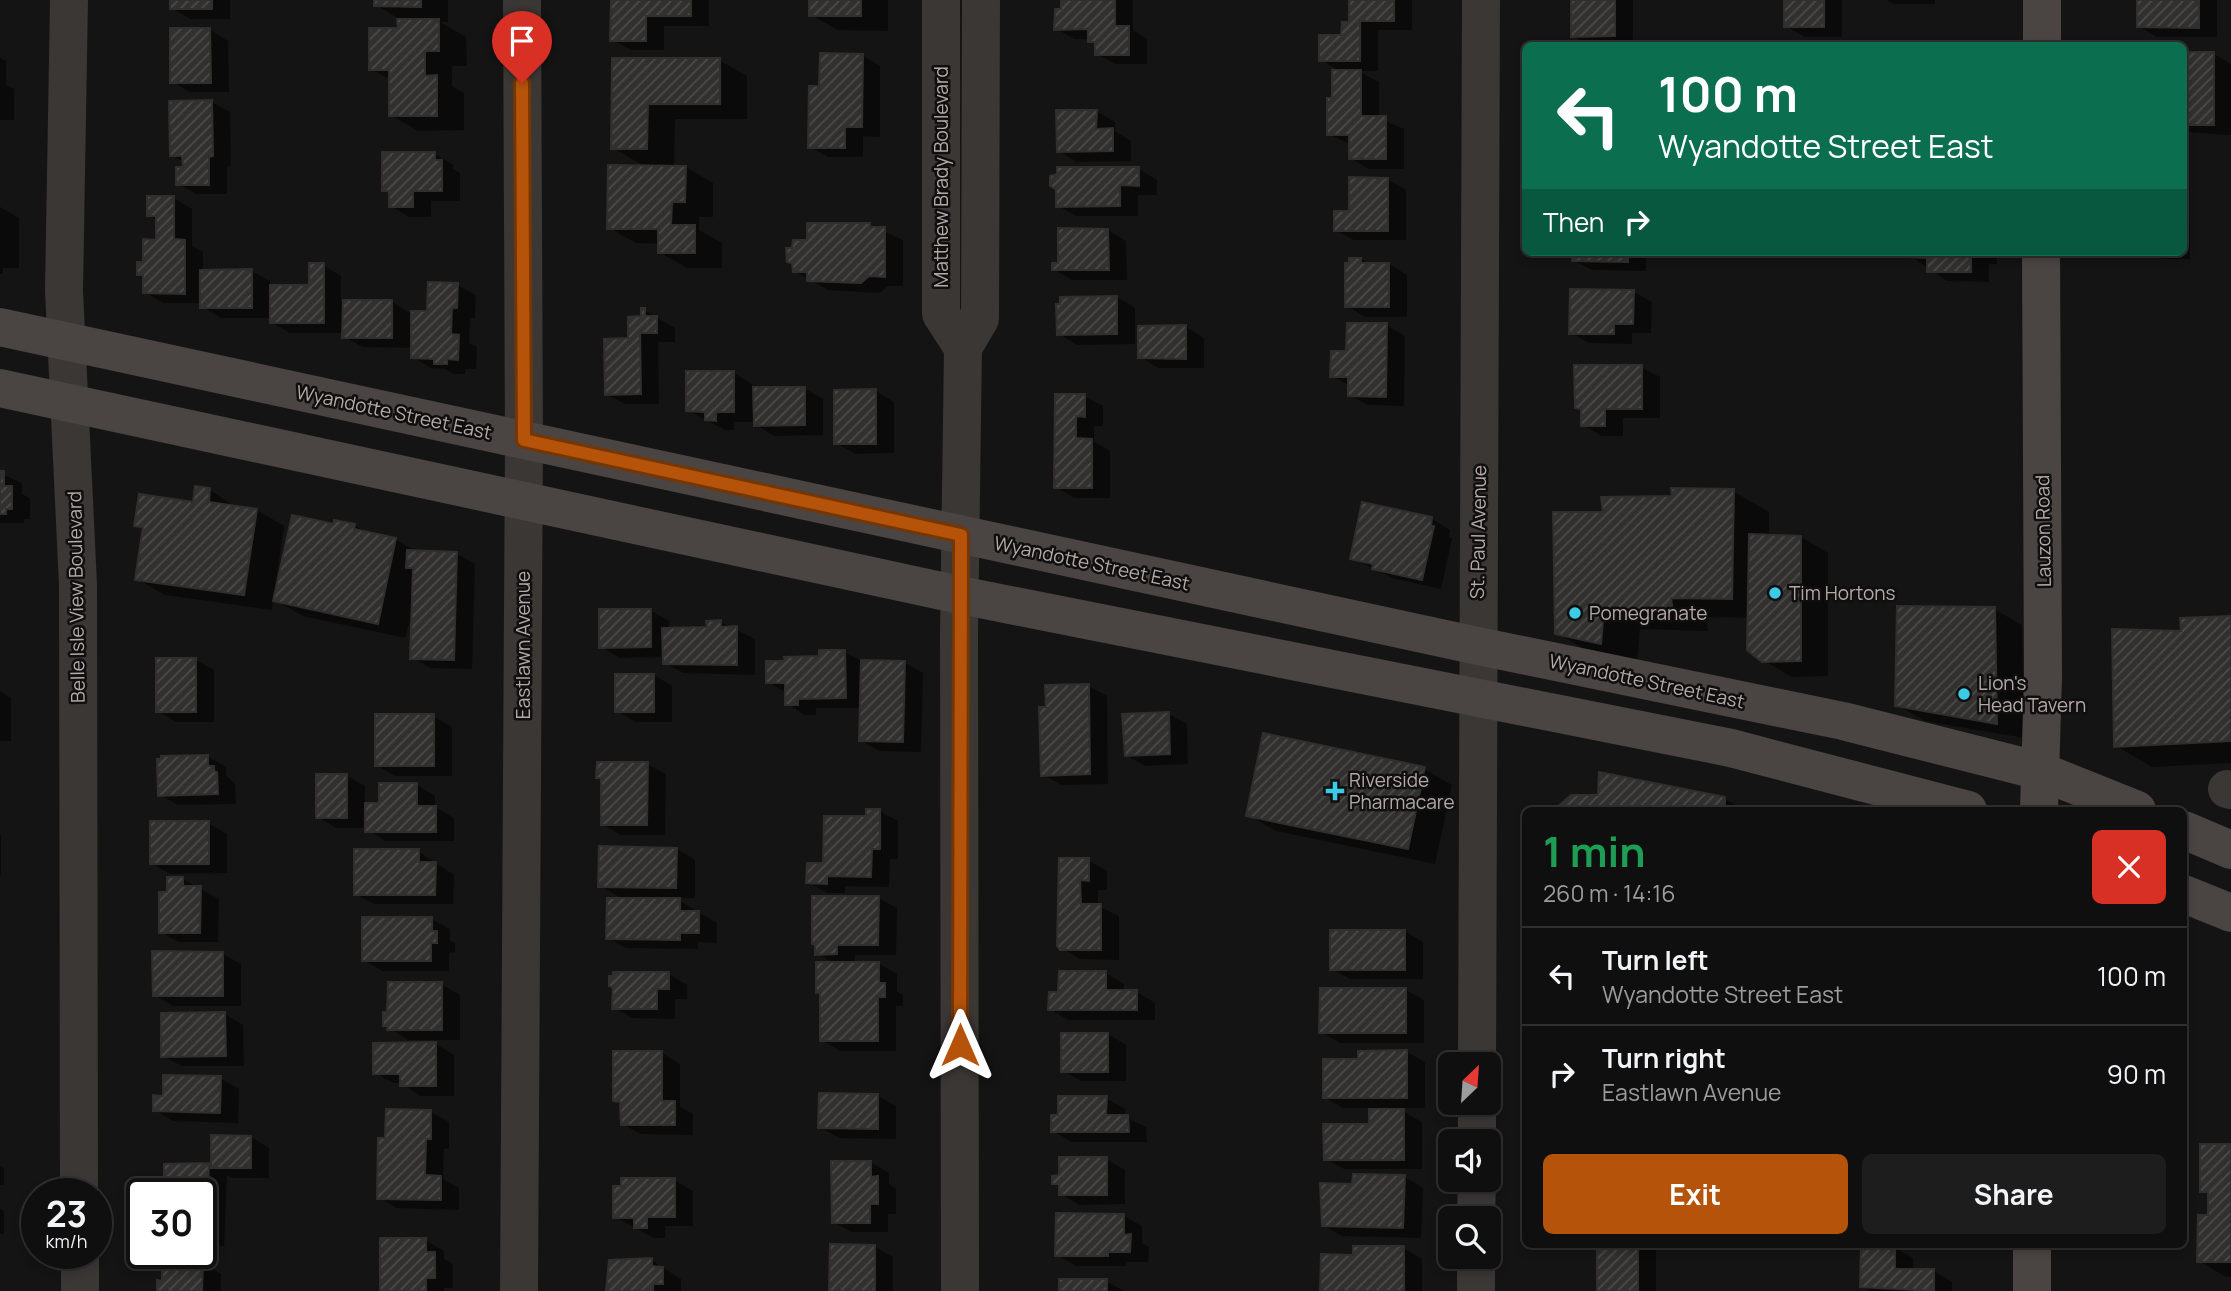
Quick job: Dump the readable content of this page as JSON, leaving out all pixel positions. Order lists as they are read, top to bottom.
{
  "streets": {
    "main road": ["Wyandotte Street East", "Lauzon Road"],
    "street": [
      "Matthew Brady Boulevard",
      "St. Paul Avenue",
      "Belle Isle View Boulevard",
      "Eastlawn Avenue"
    ]
  },
  "crossings": [
    ["Matthew Brady Boulevard", "Wyandotte Street East"],
    ["Wyandotte Street East", "Lauzon Road"],
    ["Wyandotte Street East", "St. Paul Avenue"],
    ["Wyandotte Street East", "Belle Isle View Boulevard"],
    ["Wyandotte Street East", "Eastlawn Avenue"]
  ],
  "places": {
    "other": ["Tim Hortons", "Pomegranate", "Lion's Head Tavern"],
    "health": ["Riverside Pharmacare"]
  },
  "north": "top right",
  "page": {
    "turn": ["100 m", "Wyandotte Street East"],
    "then": "Then",
    "heading": ["1 min", "260 m · 14:16"],
    "list": [
      {
        "name": "Turn left",
        "note": "Wyandotte Street East",
        "value": "100 m"
      },
      {
        "name": "Turn right",
        "note": "Eastlawn Avenue",
        "value": "90 m"
      }
    ],
    "buttons": ["Exit", "Share"],
    "speed": "23 km/h",
    "limit": "30"
  }
}
